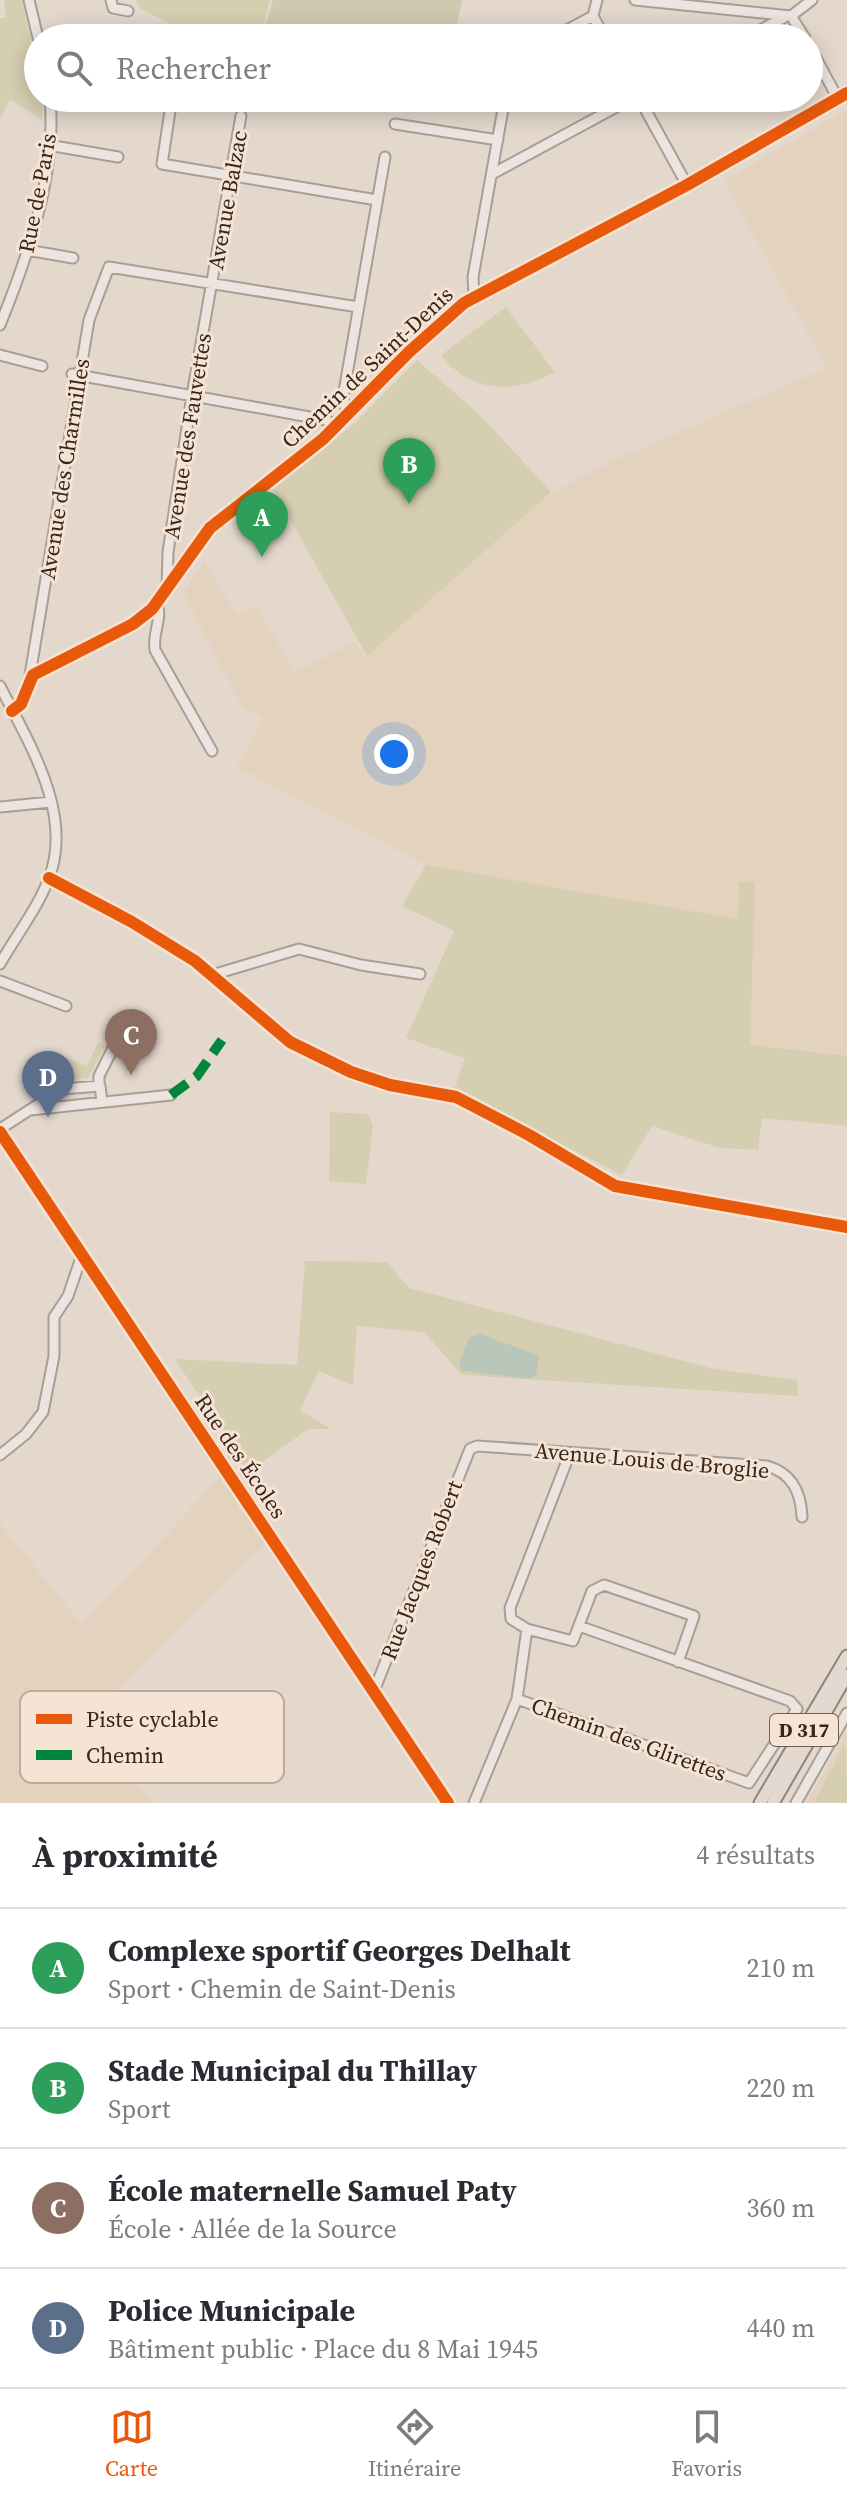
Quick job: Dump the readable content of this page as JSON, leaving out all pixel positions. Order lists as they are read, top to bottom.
{
  "streets": {
    "main road": ["D 317"],
    "street": [
      "Rue de Paris",
      "Avenue Balzac",
      "Chemin de Saint-Denis",
      "Avenue des Fauvettes",
      "Avenue des Charmilles",
      "Rue des Écoles",
      "Avenue Louis de Broglie",
      "Rue Jacques Robert",
      "Chemin des Glirettes"
    ]
  },
  "crossings": [
    ["Avenue Balzac", "Avenue des Fauvettes"],
    ["Avenue Balzac", "Avenue des Charmilles"],
    ["Chemin de Saint-Denis", "Avenue des Fauvettes"],
    ["Chemin de Saint-Denis", "Avenue des Charmilles"],
    ["Avenue des Fauvettes", "Avenue des Charmilles"],
    ["Rue des Écoles", "Rue Jacques Robert"],
    ["Avenue Louis de Broglie", "Rue Jacques Robert"]
  ],
  "legend": ["Piste cyclable", "Chemin"],
  "page": {
    "search": "Rechercher",
    "pins": [
      "B",
      "A",
      "C",
      "D"
    ],
    "heading": ["À proximité", "4 résultats"],
    "list": [
      {
        "mark": "A",
        "name": "Complexe sportif Georges Delhalt",
        "note": "Sport · Chemin de Saint-Denis",
        "value": "210 m"
      },
      {
        "mark": "B",
        "name": "Stade Municipal du Thillay",
        "note": "Sport",
        "value": "220 m"
      },
      {
        "mark": "C",
        "name": "École maternelle Samuel Paty",
        "note": "École · Allée de la Source",
        "value": "360 m"
      },
      {
        "mark": "D",
        "name": "Police Municipale",
        "note": "Bâtiment public · Place du 8 Mai 1945",
        "value": "440 m"
      }
    ],
    "nav": ["Carte", "Itinéraire", "Favoris"]
  }
}
